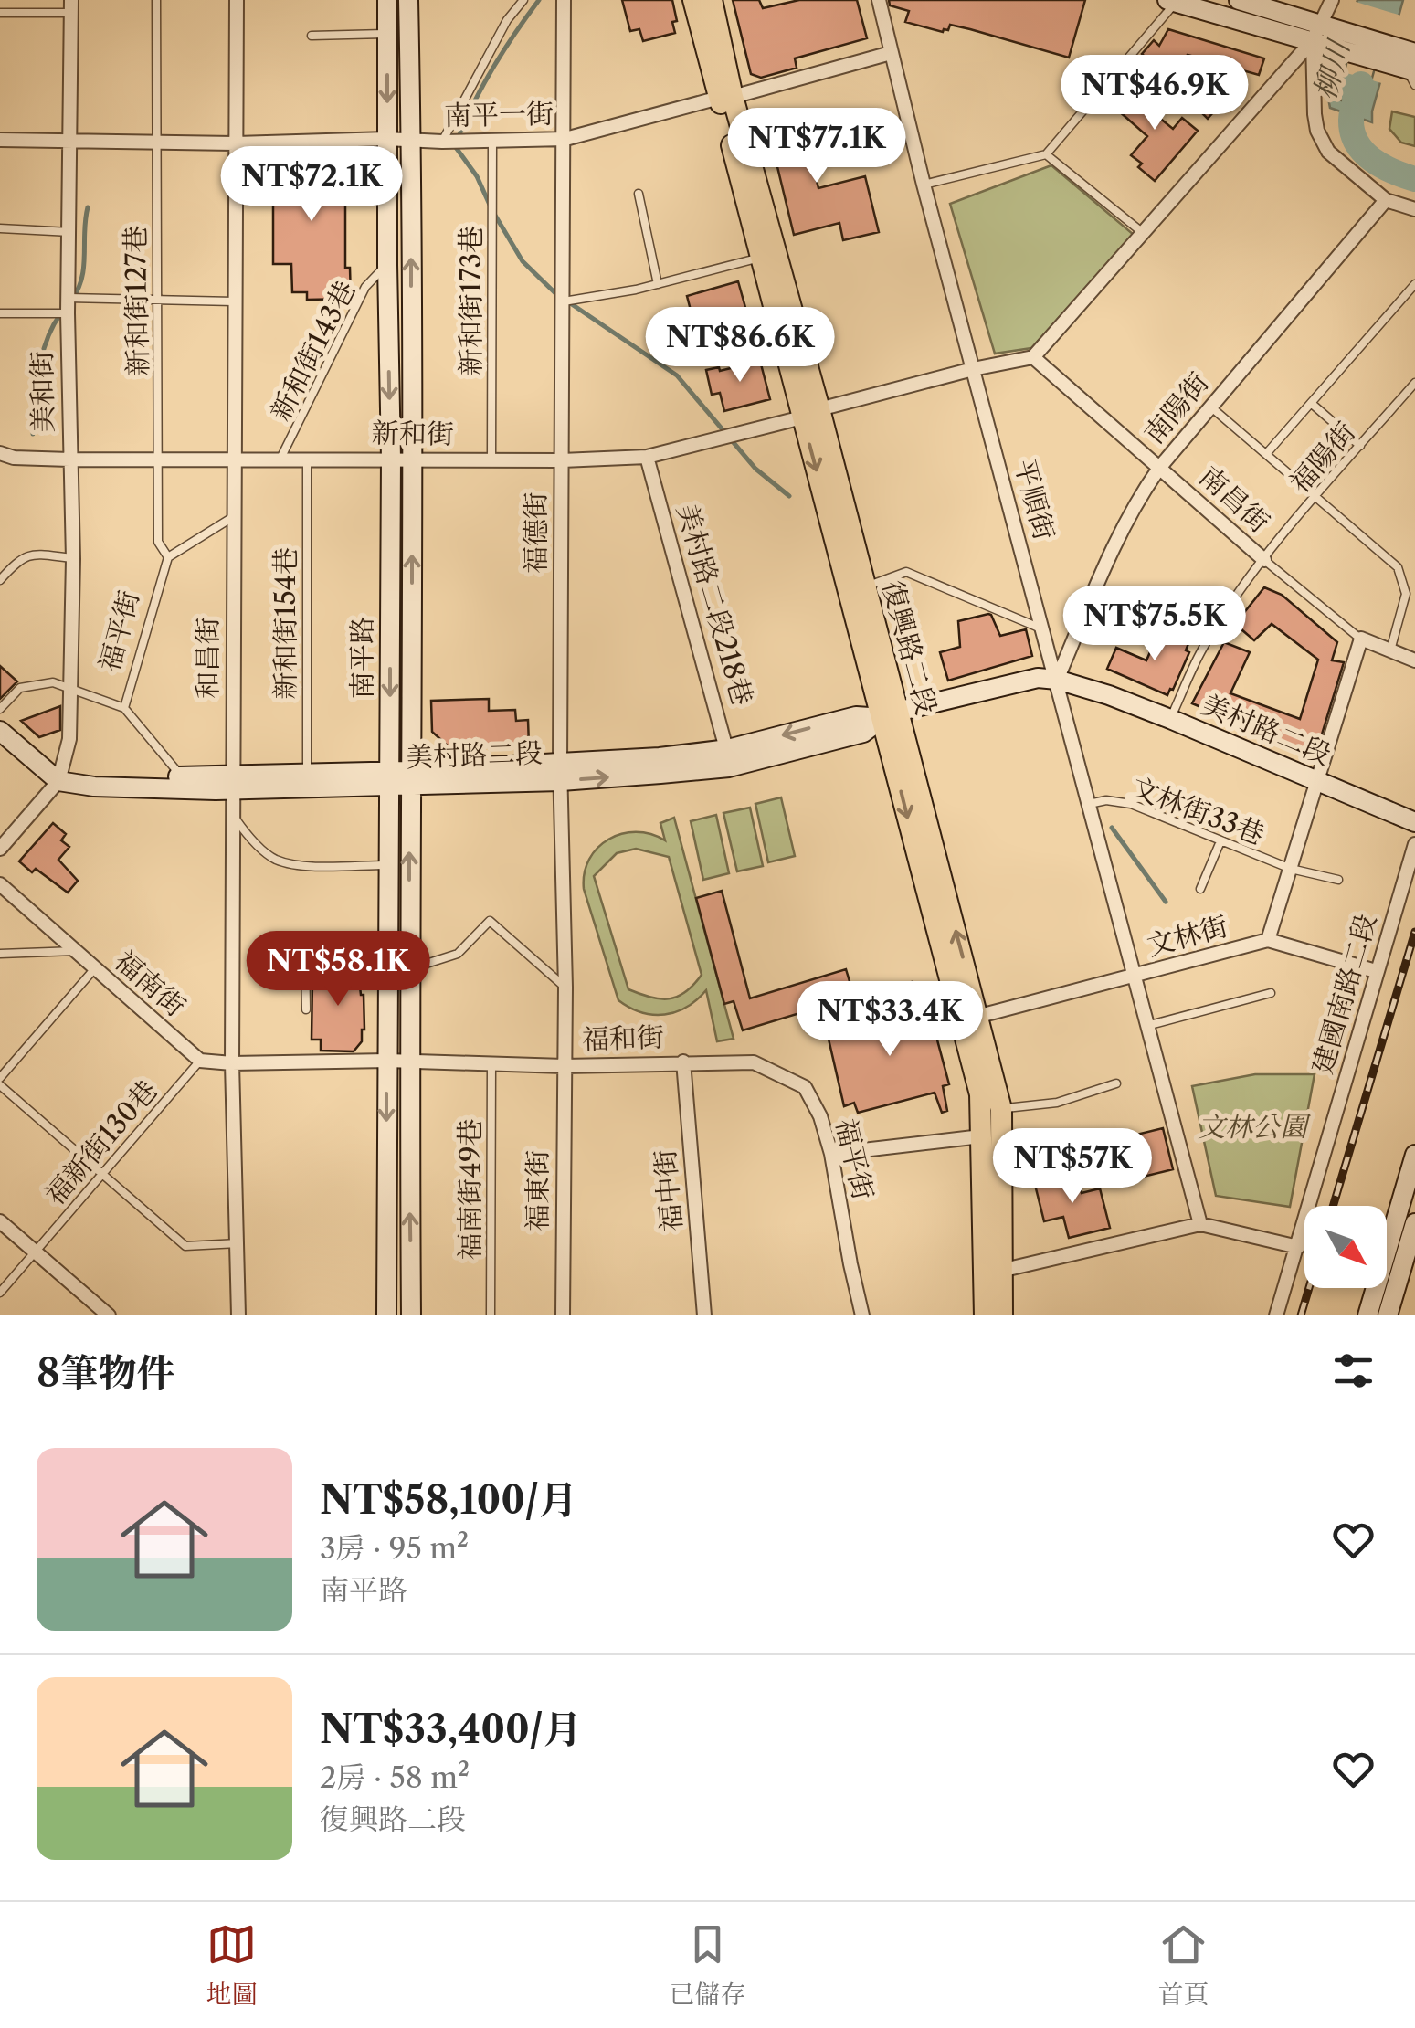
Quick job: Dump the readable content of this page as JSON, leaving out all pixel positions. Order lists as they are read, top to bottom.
{
  "streets": {
    "main road": ["復興路二段"],
    "street": [
      "南平一街",
      "美和街",
      "南陽街",
      "新和街",
      "平順街",
      "南昌街",
      "福德街",
      "美村路二段218巷",
      "福平街",
      "和昌街",
      "南平路",
      "美村路二段",
      "文林街",
      "福南街",
      "建國南路二段",
      "福和街",
      "福東街",
      "福中街"
    ],
    "lane": [
      "新和街127巷",
      "新和街173巷",
      "新和街143巷",
      "福陽街",
      "新和街154巷",
      "文林街33巷",
      "福新街130巷",
      "福南街49巷"
    ]
  },
  "crossings": [
    ["南平一街", "新和街127巷"],
    ["南平一街", "新和街173巷"],
    ["南平一街", "美和街"],
    ["南平一街", "平順街"],
    ["南平一街", "福德街"],
    ["南平一街", "復興路二段"],
    ["南平一街", "和昌街"],
    ["南平一街", "南平路"],
    ["新和街127巷", "新和街"],
    ["新和街127巷", "福平街"],
    ["新和街173巷", "新和街"],
    ["新和街143巷", "新和街"],
    ["新和街143巷", "南平路"],
    ["美和街", "新和街"],
    ["美和街", "美村路二段"],
    ["南陽街", "平順街"],
    ["南陽街", "南昌街"],
    ["南陽街", "美村路二段"],
    ["新和街", "平順街"],
    ["新和街", "南昌街"],
    ["新和街", "福德街"],
    ["新和街", "美村路二段218巷"],
    ["新和街", "新和街154巷"],
    ["新和街", "復興路二段"],
    ["新和街", "和昌街"],
    ["新和街", "南平路"],
    ["福陽街", "南昌街"],
    ["福陽街", "美村路二段"],
    ["平順街", "美村路二段"],
    ["平順街", "文林街33巷"],
    ["平順街", "文林街"],
    ["南昌街", "文林街"],
    ["福德街", "美村路二段"],
    ["福德街", "福和街"],
    ["福德街", "福東街"],
    ["美村路二段218巷", "美村路二段"],
    ["新和街154巷", "美村路二段"],
    ["福平街", "美村路二段"],
    ["福平街", "福和街"],
    ["福平街", "福中街"],
    ["復興路二段", "美村路二段"],
    ["復興路二段", "文林街"],
    ["和昌街", "美村路二段"],
    ["南平路", "美村路二段"],
    ["美村路二段", "文林街"],
    ["文林街33巷", "文林街"],
    ["福南街", "福新街130巷"],
    ["福和街", "福東街"],
    ["福和街", "福中街"]
  ],
  "water": ["柳川"],
  "parks": ["文林公園"],
  "north": "bottom right",
  "page": {
    "price": [
      "NT$46.9K",
      "NT$77.1K",
      "NT$72.1K",
      "NT$86.6K",
      "NT$75.5K",
      "NT$58.1K",
      "NT$33.4K",
      "NT$57K"
    ],
    "heading": "8筆物件",
    "list": [
      {
        "name": "NT$58,100/月",
        "note": "3房 · 95 m² · 南平路"
      },
      {
        "name": "NT$33,400/月",
        "note": "2房 · 58 m² · 復興路二段"
      }
    ],
    "tabs": ["地圖", "已儲存", "首頁"]
  }
}
